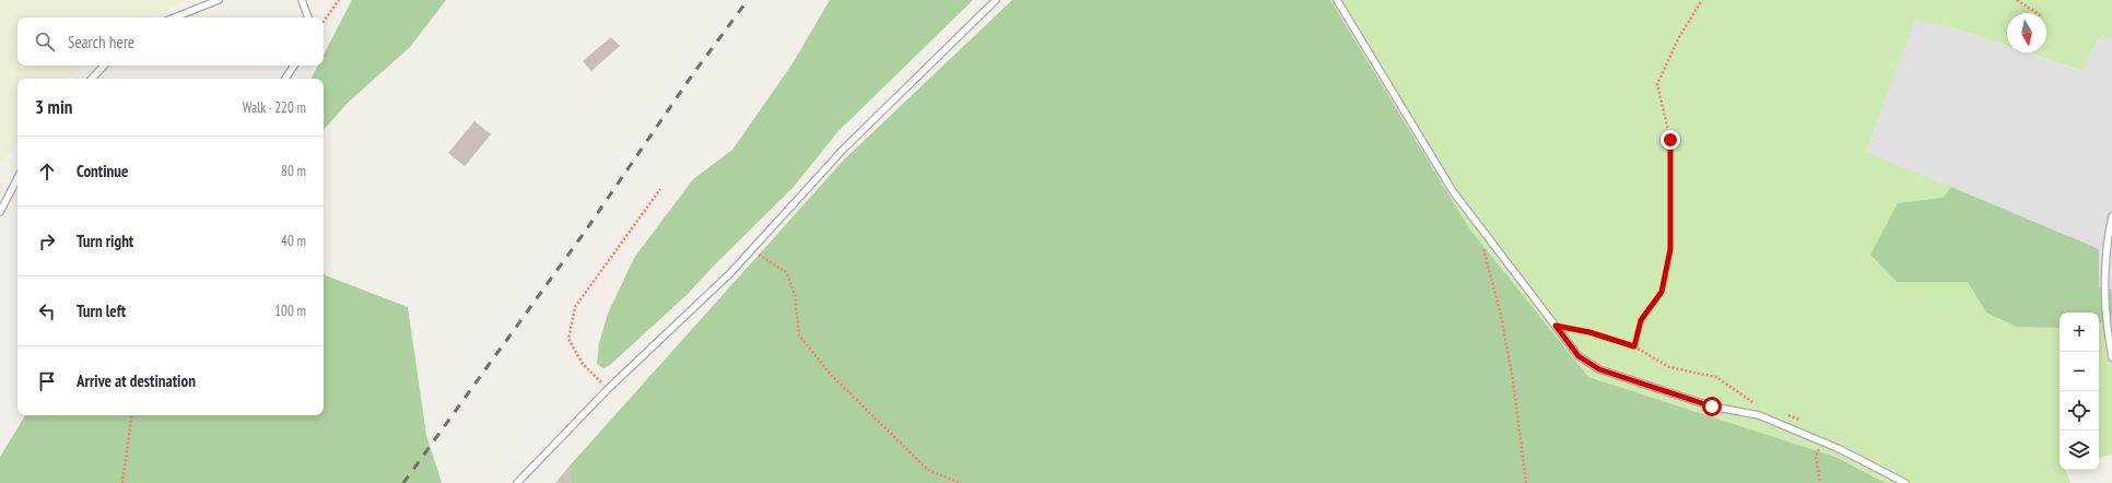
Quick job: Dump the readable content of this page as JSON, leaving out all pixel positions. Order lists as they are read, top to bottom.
{
  "north": "bottom",
  "page": {
    "search": "Search here",
    "heading": ["3 min", "Walk · 220 m"],
    "list": [
      ["Continue", "80 m"],
      ["Turn right", "40 m"],
      ["Turn left", "100 m"],
      "Arrive at destination"
    ],
    "map_buttons": ["+", "−"]
  }
}
